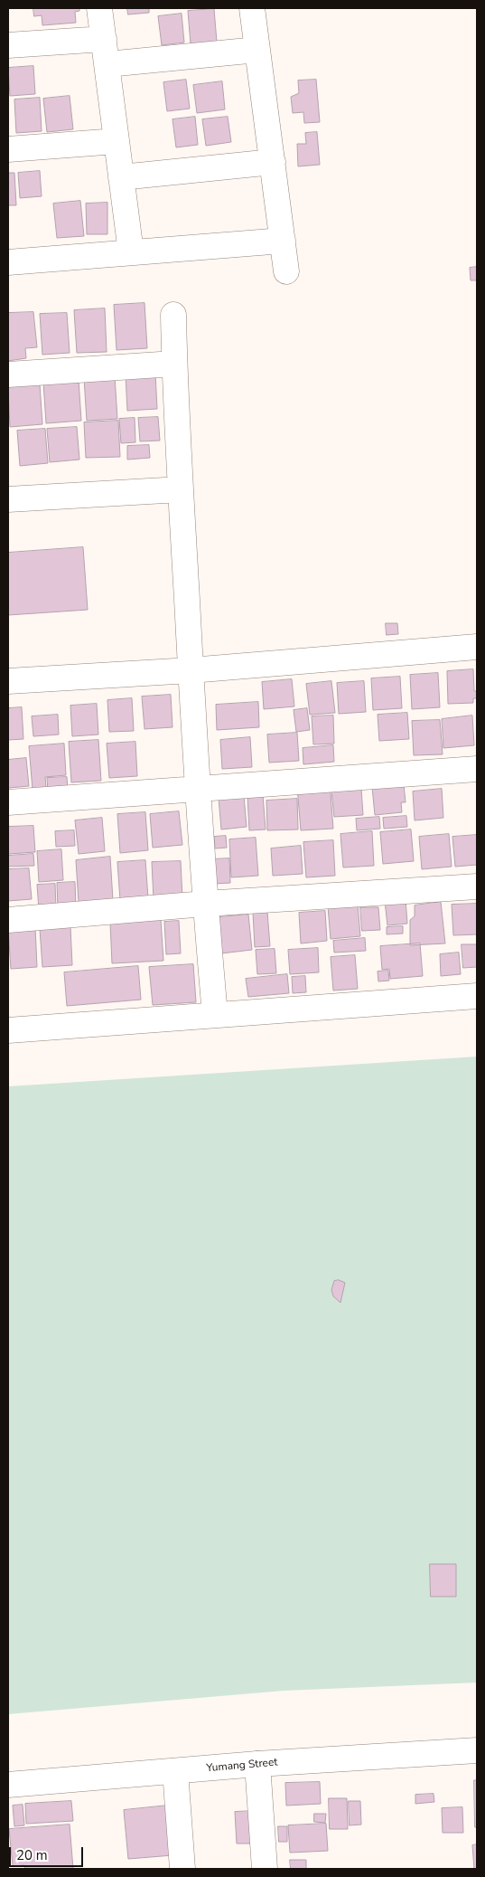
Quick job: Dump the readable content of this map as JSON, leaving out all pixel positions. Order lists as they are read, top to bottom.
{
  "streets": {
    "street": ["Yumang Street"]
  },
  "scale_bar": "20 m"
}
